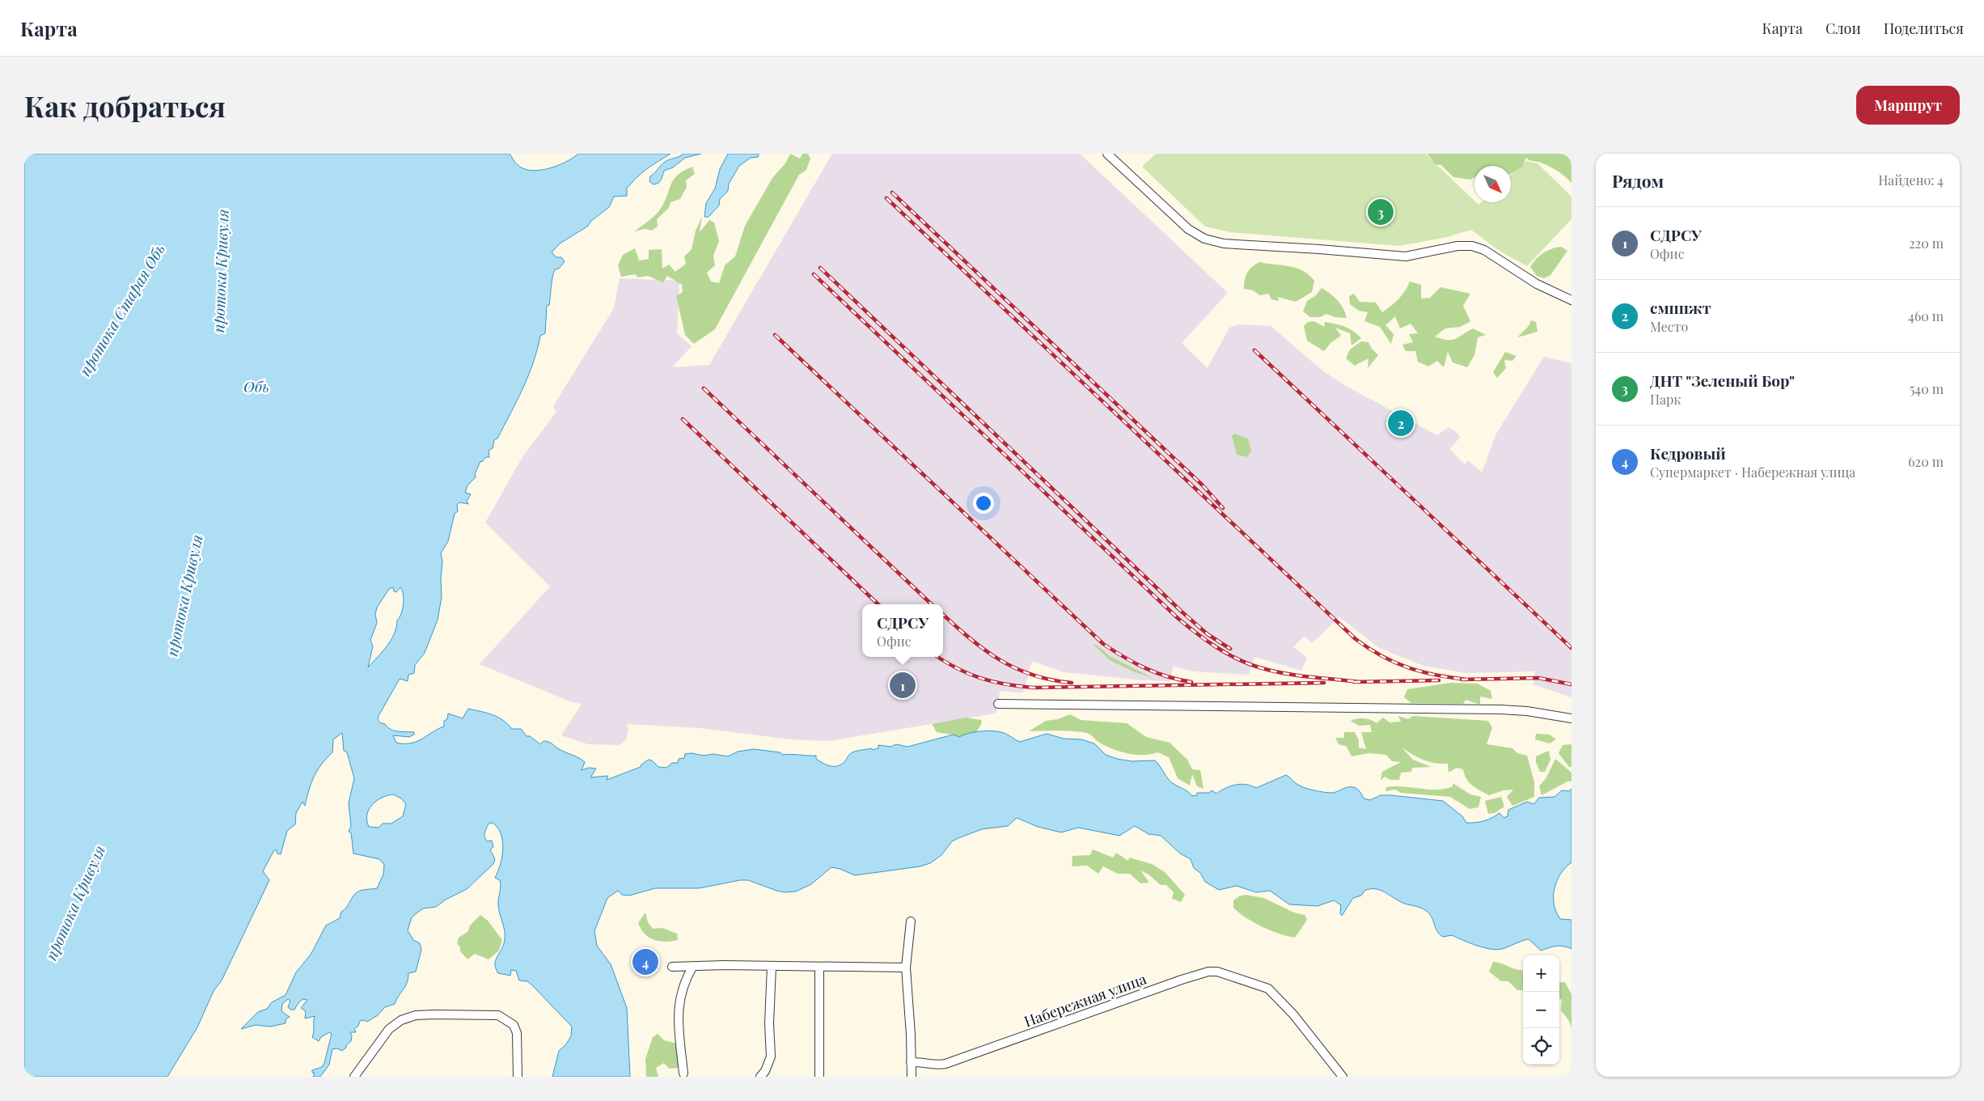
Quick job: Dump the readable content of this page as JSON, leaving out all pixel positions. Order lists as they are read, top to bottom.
{
  "streets": {
    "street": ["Набережная улица"]
  },
  "water": ["протока Кривуля", "протока Старая Обь", "Обь"],
  "north": "bottom right",
  "page": {
    "header": "Карта",
    "nav": ["Карта", "Слои", "Поделиться"],
    "buttons": "Маршрут",
    "title": "Как добраться",
    "heading": ["Рядом", "Найдено: 4"],
    "pins": [
      "3",
      "2",
      "1",
      "4"
    ],
    "list": [
      {
        "mark": "1",
        "name": "СДРСУ",
        "note": "Офис",
        "value": "220 m"
      },
      {
        "mark": "2",
        "name": "смппжт",
        "note": "Место",
        "value": "460 m"
      },
      {
        "mark": "3",
        "name": "ДНТ \"Зеленый Бор\"",
        "note": "Парк",
        "value": "540 m"
      },
      {
        "mark": "4",
        "name": "Кедровый",
        "note": "Супермаркет · Набережная улица",
        "value": "620 m"
      }
    ],
    "popup": ["СДРСУ", "Офис"],
    "map_buttons": ["+", "−"]
  }
}
